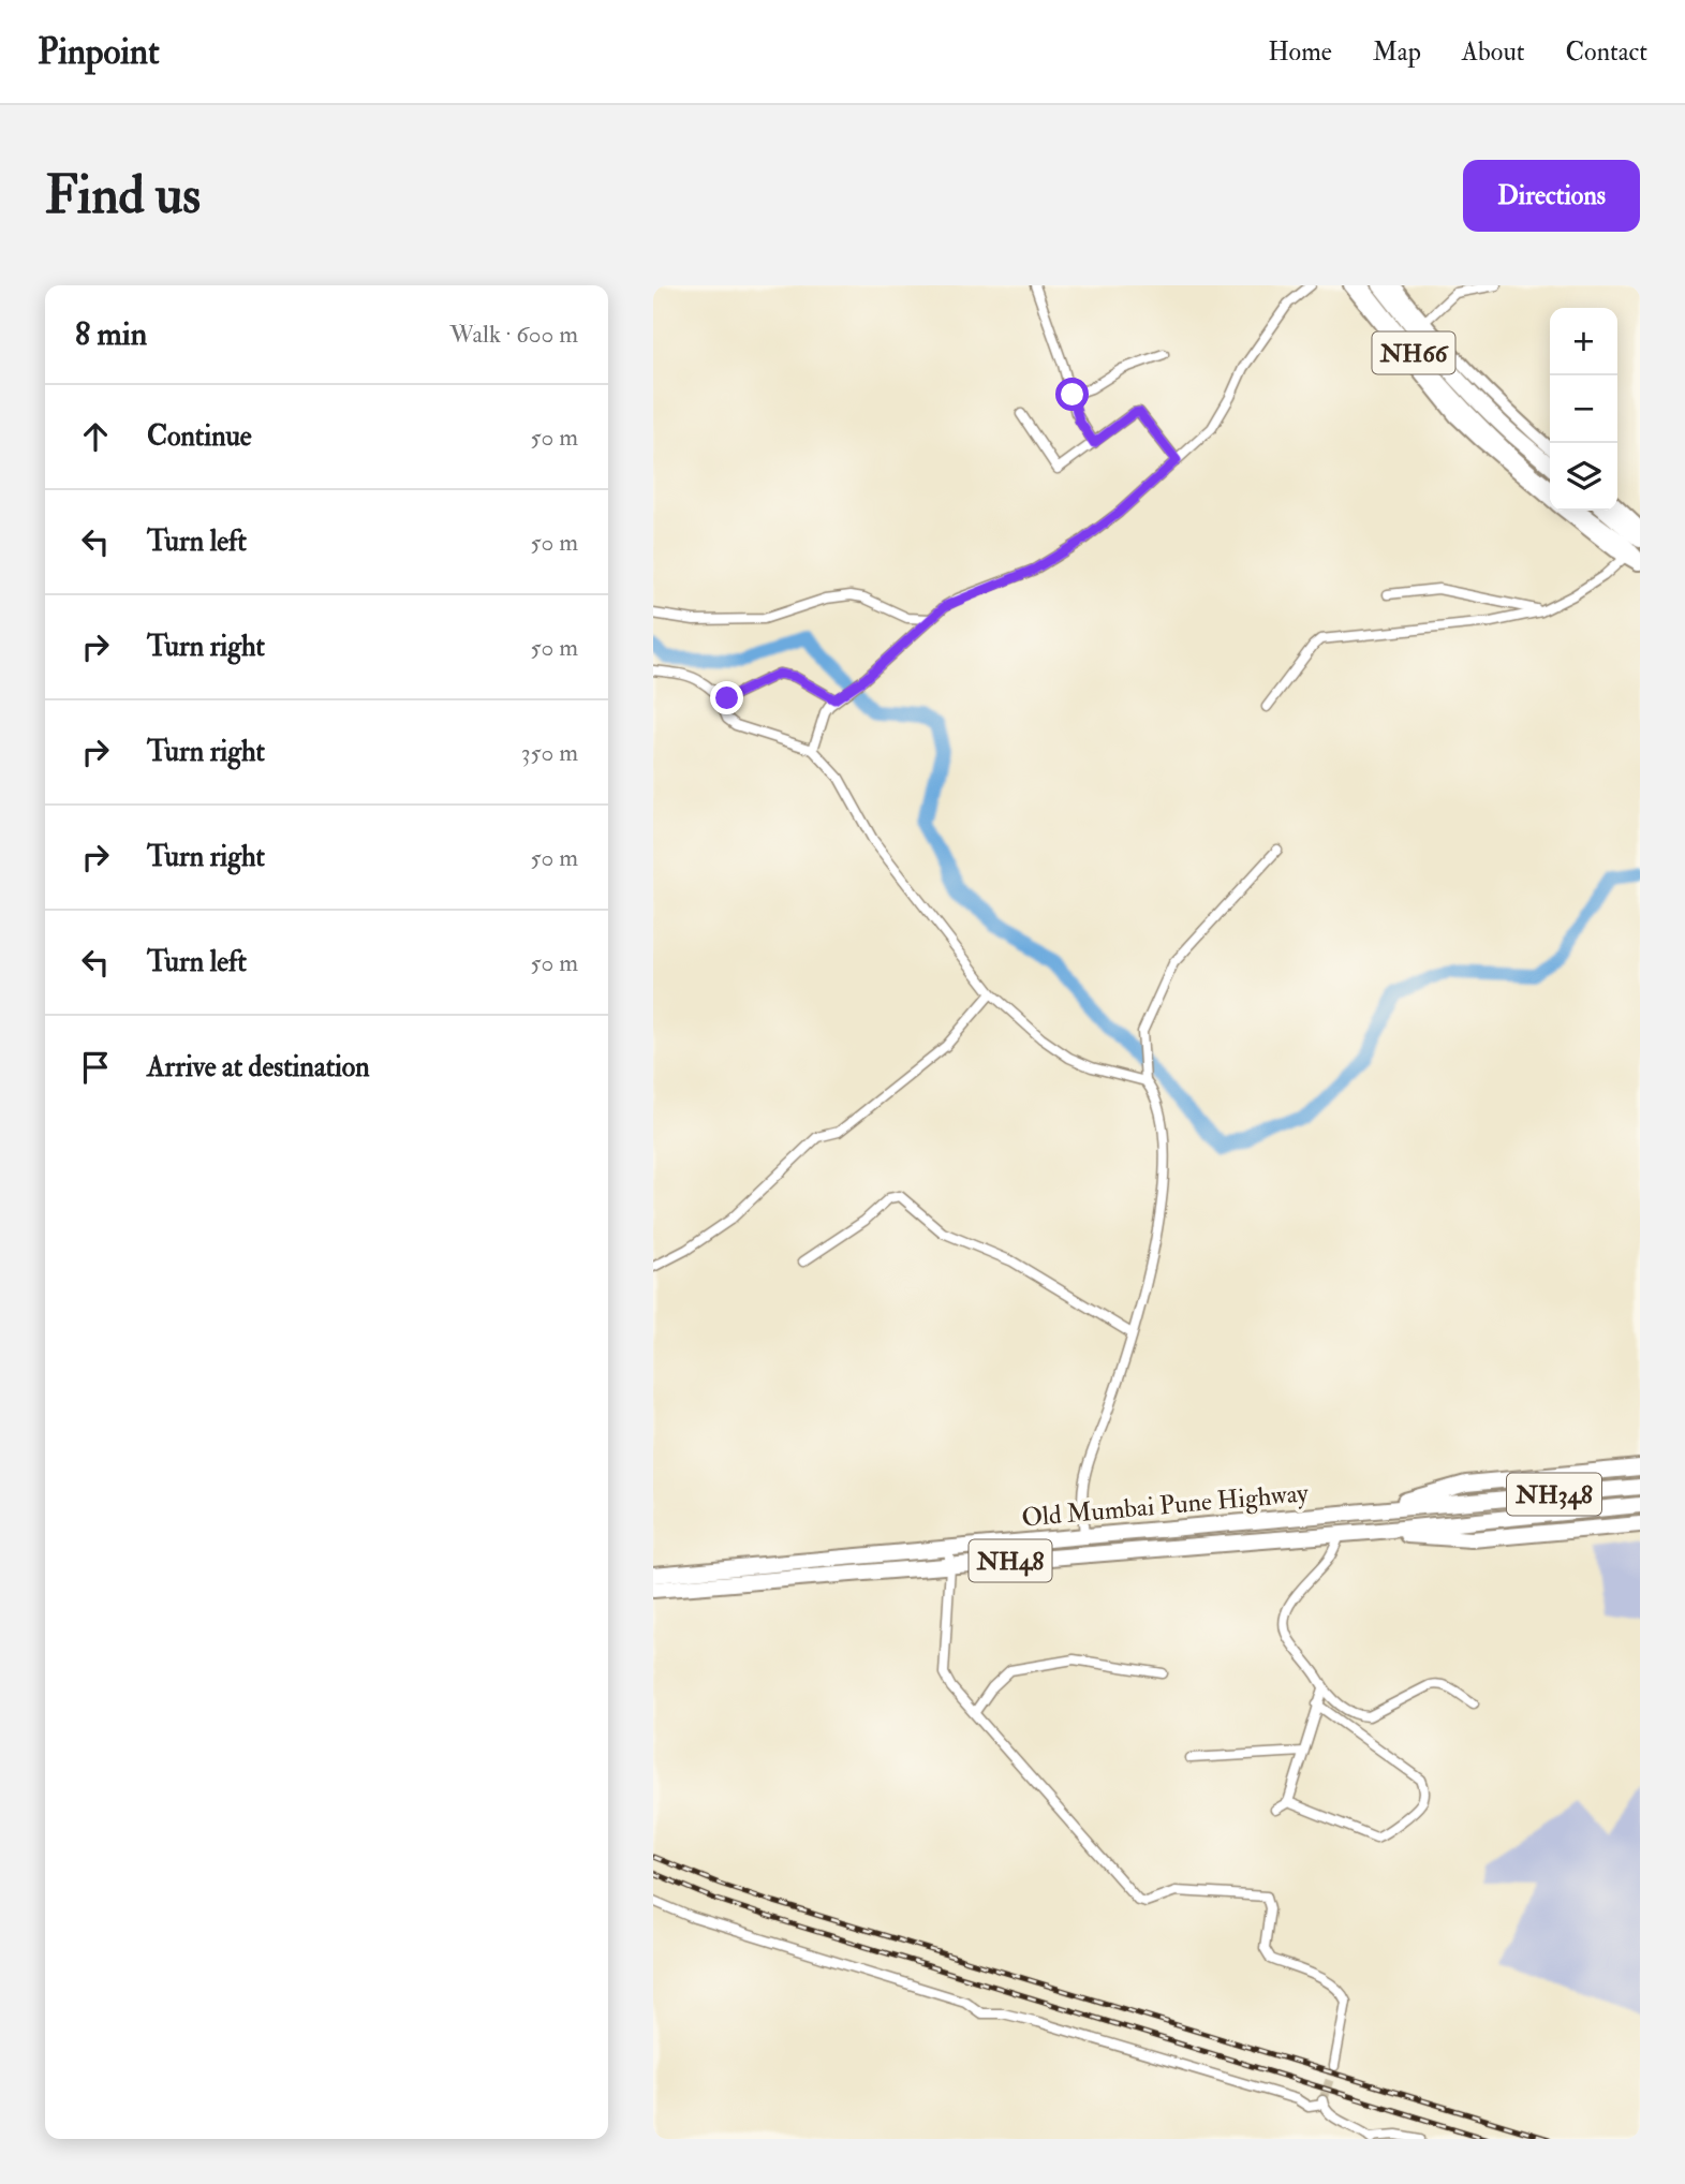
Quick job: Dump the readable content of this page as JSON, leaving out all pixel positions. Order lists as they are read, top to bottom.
{
  "streets": {
    "highway": [
      "NH66",
      "NH348",
      "Old Mumbai Pune Highway",
      "NH48"
    ]
  },
  "crossings": [
    ["NH348", "Old Mumbai Pune Highway"],
    ["NH348", "NH48"],
    ["Old Mumbai Pune Highway", "NH48"]
  ],
  "page": {
    "header": "Pinpoint",
    "nav": [
      "Home",
      "Map",
      "About",
      "Contact"
    ],
    "buttons": "Directions",
    "title": "Find us",
    "heading": ["8 min", "Walk · 600 m"],
    "map_buttons": ["+", "−"],
    "list": [
      ["Continue", "50 m"],
      ["Turn left", "50 m"],
      ["Turn right", "50 m"],
      ["Turn right", "350 m"],
      ["Turn right", "50 m"],
      ["Turn left", "50 m"],
      "Arrive at destination"
    ]
  }
}
